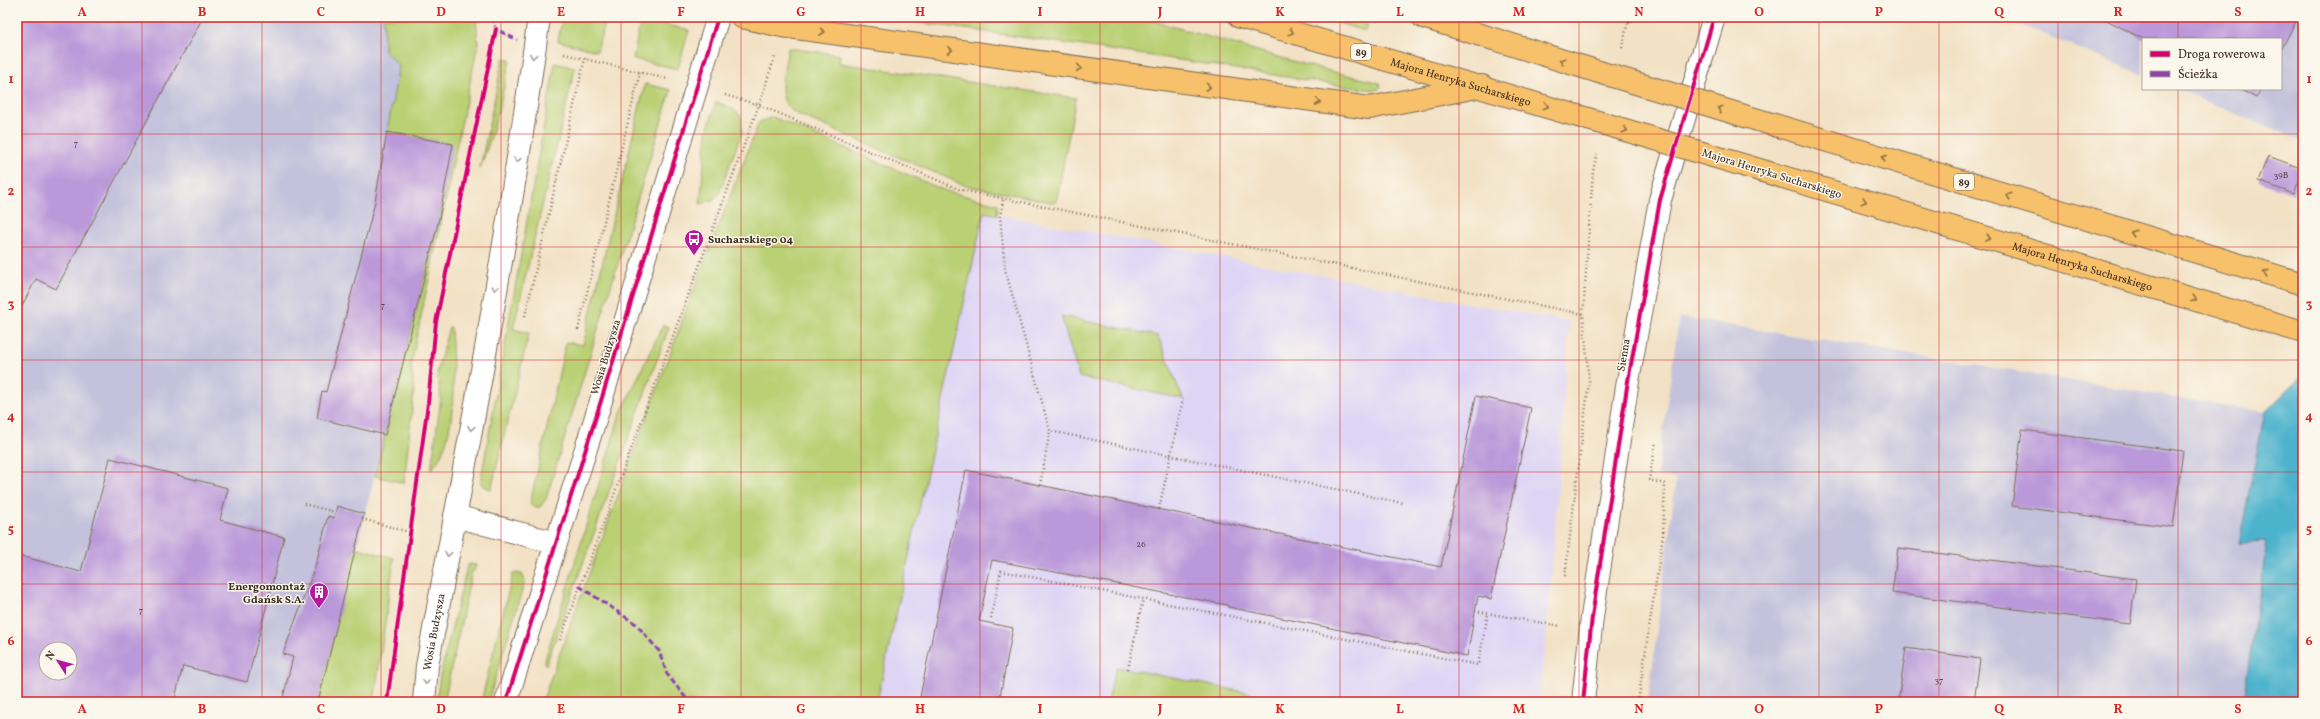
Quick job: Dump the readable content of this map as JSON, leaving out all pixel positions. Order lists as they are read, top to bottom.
{
  "streets": {
    "highway": ["89", "Majora Henryka Sucharskiego"],
    "street": ["Sienna", "Wosia Budzysza"]
  },
  "places": {
    "bus stop": ["Sucharskiego 04"],
    "building": ["Energomontaż Gdańsk S.A."]
  },
  "house_numbers": [
    "7",
    "39B",
    "7",
    "26",
    "7",
    "37"
  ],
  "legend": ["Droga rowerowa", "Ścieżka"],
  "north": "top left",
  "grid": {
    "columns": [
      "A",
      "B",
      "C",
      "D",
      "E",
      "F",
      "G",
      "H",
      "I",
      "J",
      "K",
      "L",
      "M",
      "N",
      "O",
      "P",
      "Q",
      "R",
      "S"
    ],
    "rows": [
      "1",
      "2",
      "3",
      "4",
      "5",
      "6"
    ]
  }
}
